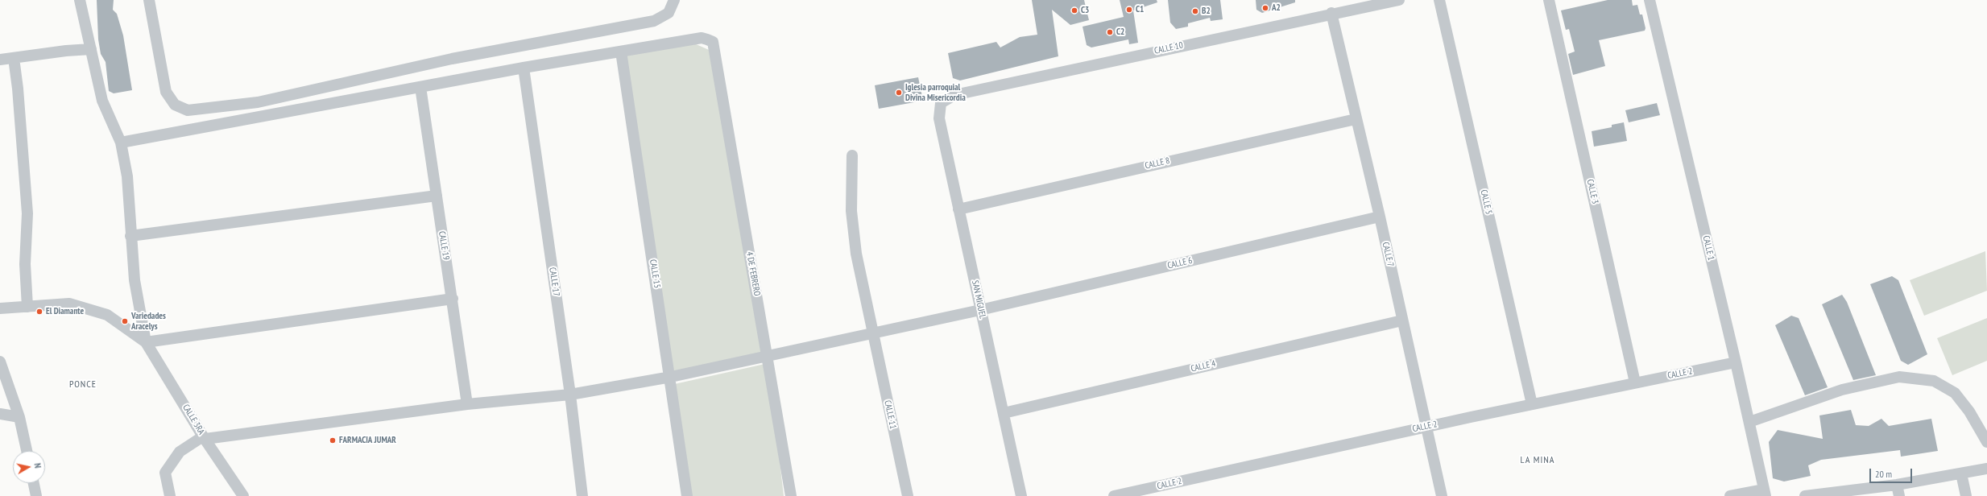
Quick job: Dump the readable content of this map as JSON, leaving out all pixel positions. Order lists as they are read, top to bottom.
{
  "streets": {
    "street": [
      "CALLE 10",
      "CALLE 8",
      "CALLE 3",
      "CALLE 5",
      "CALLE 19",
      "CALLE 1",
      "CALLE 7",
      "CALLE 6",
      "CALLE 15",
      "4 DE FEBRERO",
      "CALLE 17",
      "SAN MIGUEL",
      "CALLE 4",
      "CALLE 2",
      "CALLE 11",
      "CALLE 3RA"
    ]
  },
  "crossings": [
    ["CALLE 10", "CALLE 7"],
    ["CALLE 10", "SAN MIGUEL"],
    ["CALLE 8", "CALLE 7"],
    ["CALLE 8", "SAN MIGUEL"],
    ["CALLE 3", "CALLE 2"],
    ["CALLE 5", "CALLE 2"],
    ["CALLE 19", "CALLE 6"],
    ["CALLE 1", "CALLE 2"],
    ["CALLE 7", "CALLE 6"],
    ["CALLE 7", "CALLE 4"],
    ["CALLE 7", "CALLE 2"],
    ["CALLE 6", "CALLE 15"],
    ["CALLE 6", "4 DE FEBRERO"],
    ["CALLE 6", "CALLE 17"],
    ["CALLE 6", "SAN MIGUEL"],
    ["CALLE 6", "CALLE 11"],
    ["CALLE 6", "CALLE 3RA"],
    ["CALLE 15", "4 DE FEBRERO"],
    ["SAN MIGUEL", "CALLE 4"]
  ],
  "districts": ["PONCE", "LA MINA"],
  "places": [
    "A2",
    "C1",
    "C3",
    "B2",
    "C2",
    "Iglesia parroquial Divina Misericordia",
    "El Diamante",
    "Variedades Aracelys",
    "FARMACIA JUMAR"
  ],
  "scale_bar": "20 m",
  "north": "right"
}
